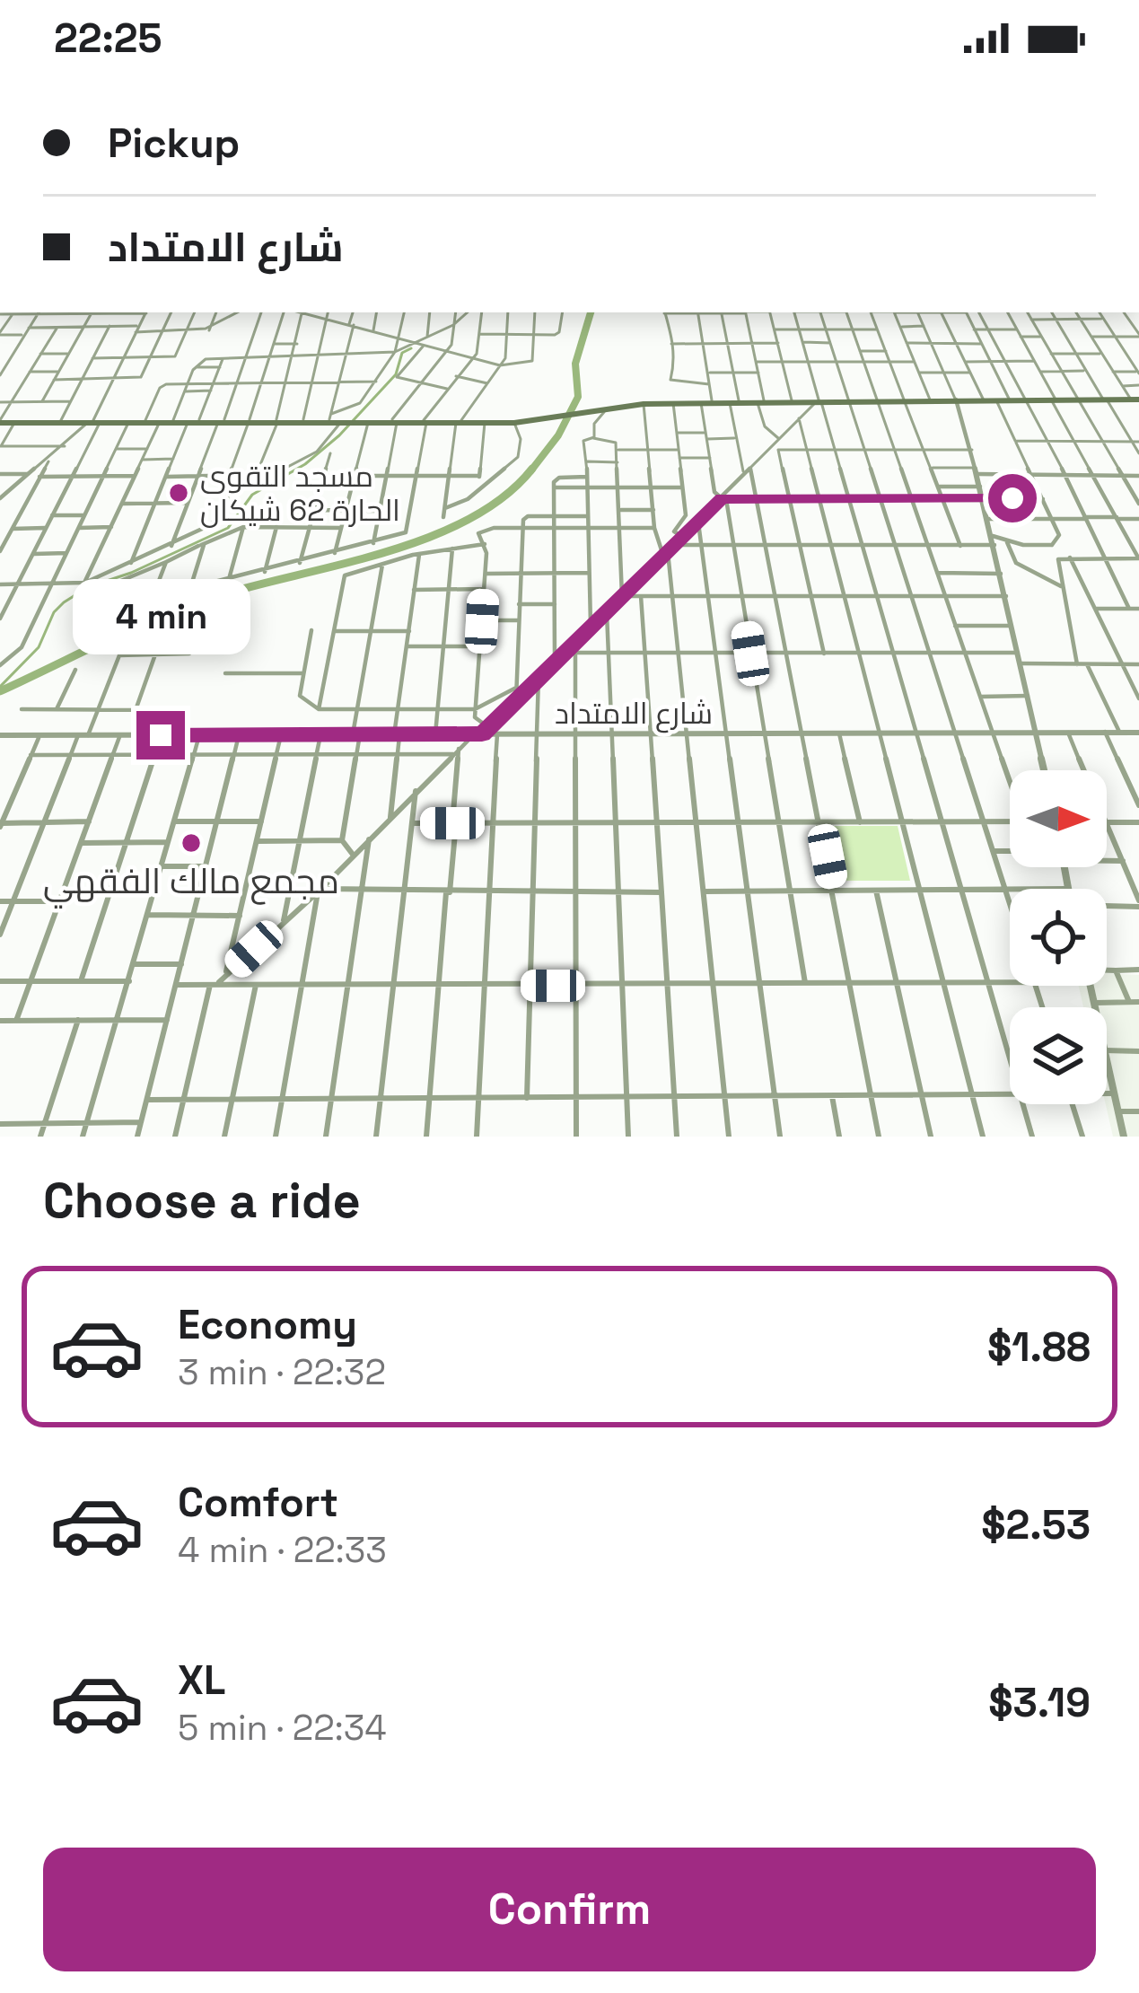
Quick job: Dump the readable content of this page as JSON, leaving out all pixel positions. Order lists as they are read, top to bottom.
{
  "streets": {
    "street": ["شارع الامتداد"]
  },
  "places": ["مسجد التقوى الحارة 62 شيكان", "مجمع مالك الفقهي"],
  "north": "right",
  "page": {
    "status": "22:25",
    "banner": ["Pickup", "شارع الامتداد"],
    "bubble": "4 min",
    "heading": "Choose a ride",
    "list": [
      {
        "name": "Economy",
        "note": "3 min · 22:32",
        "value": "$1.88"
      },
      {
        "name": "Comfort",
        "note": "4 min · 22:33",
        "value": "$2.53"
      },
      {
        "name": "XL",
        "note": "5 min · 22:34",
        "value": "$3.19"
      }
    ],
    "buttons": "Confirm"
  }
}
